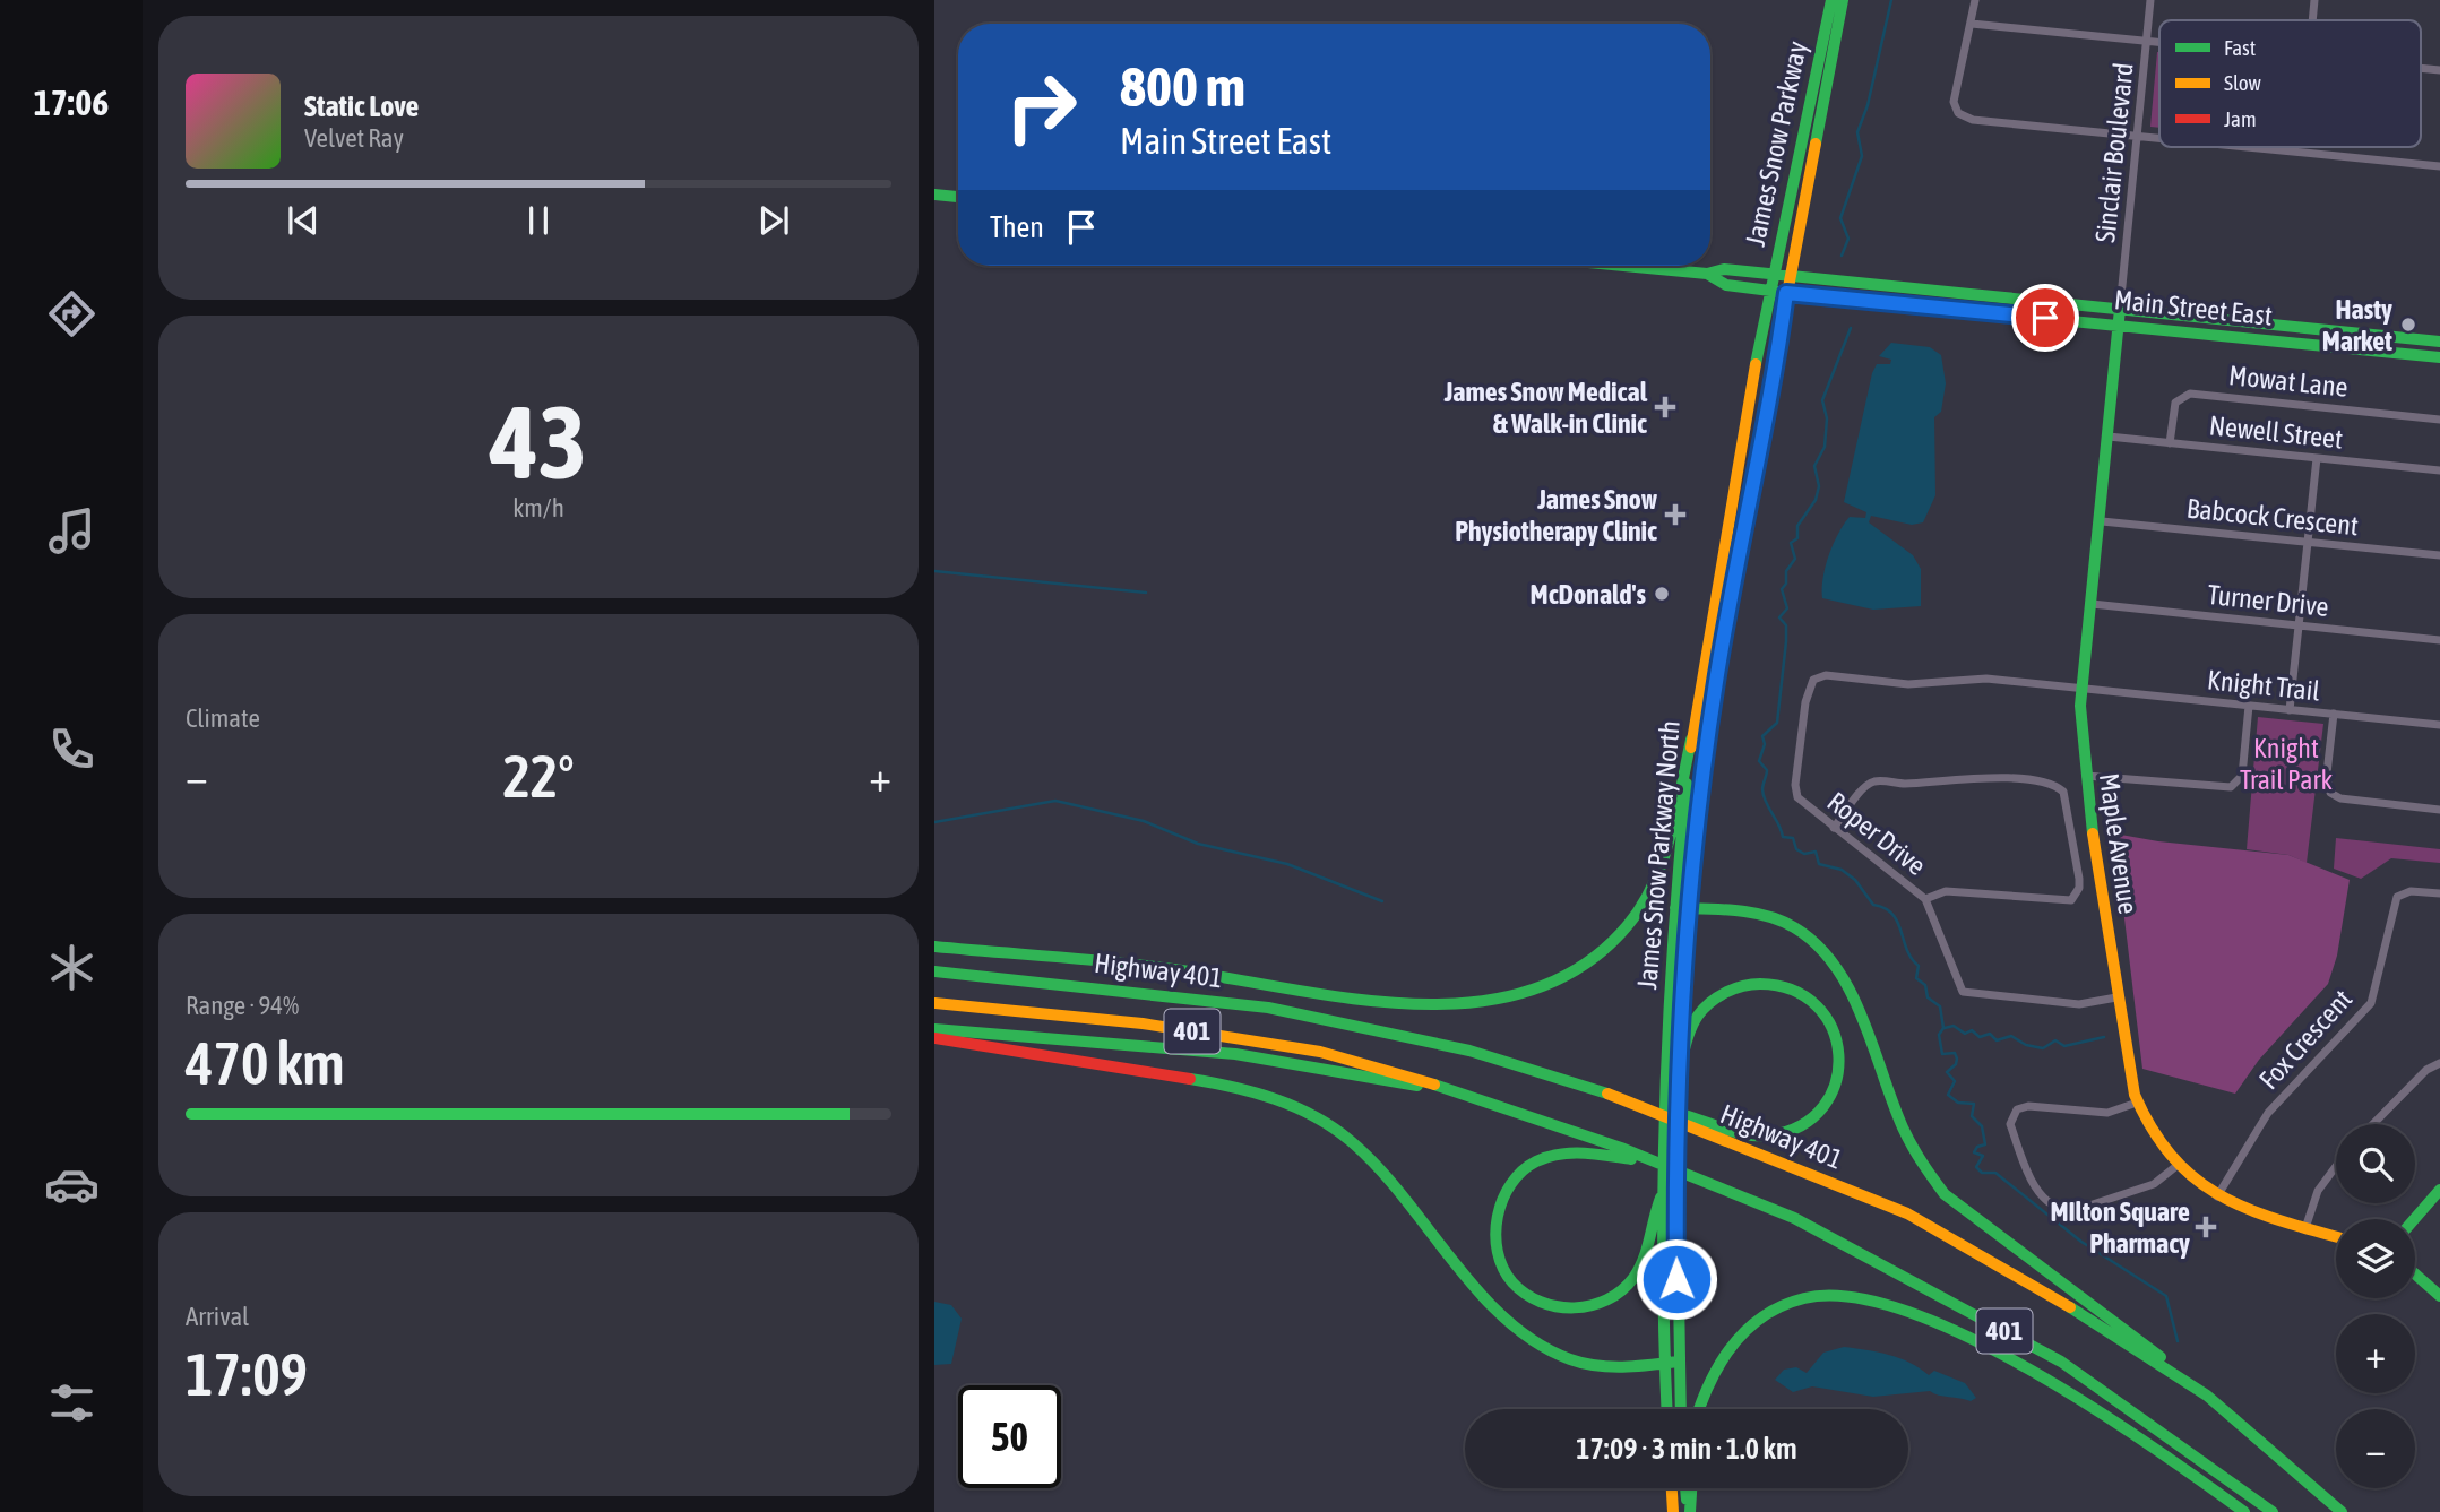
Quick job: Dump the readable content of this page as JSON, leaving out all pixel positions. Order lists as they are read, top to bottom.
{
  "streets": {
    "main road": [
      "James Snow Parkway",
      "Main Street East",
      "Maple Avenue",
      "James Snow Parkway North",
      "Highway 401",
      "401"
    ],
    "street": [
      "Sinclair Boulevard",
      "Mowat Lane",
      "Newell Street",
      "Babcock Crescent",
      "Turner Drive",
      "Knight Trail",
      "Roper Drive",
      "Fox Crescent"
    ]
  },
  "crossings": [
    ["James Snow Parkway", "Main Street East"],
    ["James Snow Parkway", "James Snow Parkway North"],
    ["Sinclair Boulevard", "Main Street East"],
    ["Sinclair Boulevard", "Maple Avenue"],
    ["Main Street East", "Maple Avenue"],
    ["Main Street East", "James Snow Parkway North"],
    ["Mowat Lane", "Newell Street"],
    ["Newell Street", "Maple Avenue"],
    ["Babcock Crescent", "Maple Avenue"],
    ["Turner Drive", "Maple Avenue"],
    ["Knight Trail", "Roper Drive"],
    ["Knight Trail", "Maple Avenue"],
    ["Roper Drive", "Maple Avenue"],
    ["Maple Avenue", "Fox Crescent"]
  ],
  "parks": ["Knight Trail Park"],
  "places": {
    "other": ["Hasty Market", "McDonald's"],
    "health": ["James Snow Medical & Walk-in Clinic", "James Snow Physiotherapy Clinic", "MIlton Square Pharmacy"]
  },
  "legend": ["Fast", "Slow", "Jam"],
  "page": {
    "tabs": "17:06",
    "turn": ["800 m", "Main Street East"],
    "song": ["Static Love", "Velvet Ray"],
    "then": "Then",
    "tile": [
      ["43", "km/h"],
      "Climate",
      ["Range · 94%", "470 km"],
      ["Arrival", "17:09"]
    ],
    "heat": ["−", "22°", "+"],
    "map_buttons": ["+", "−"],
    "limit": "50",
    "trip": "17:09 · 3 min · 1.0 km"
  }
}
